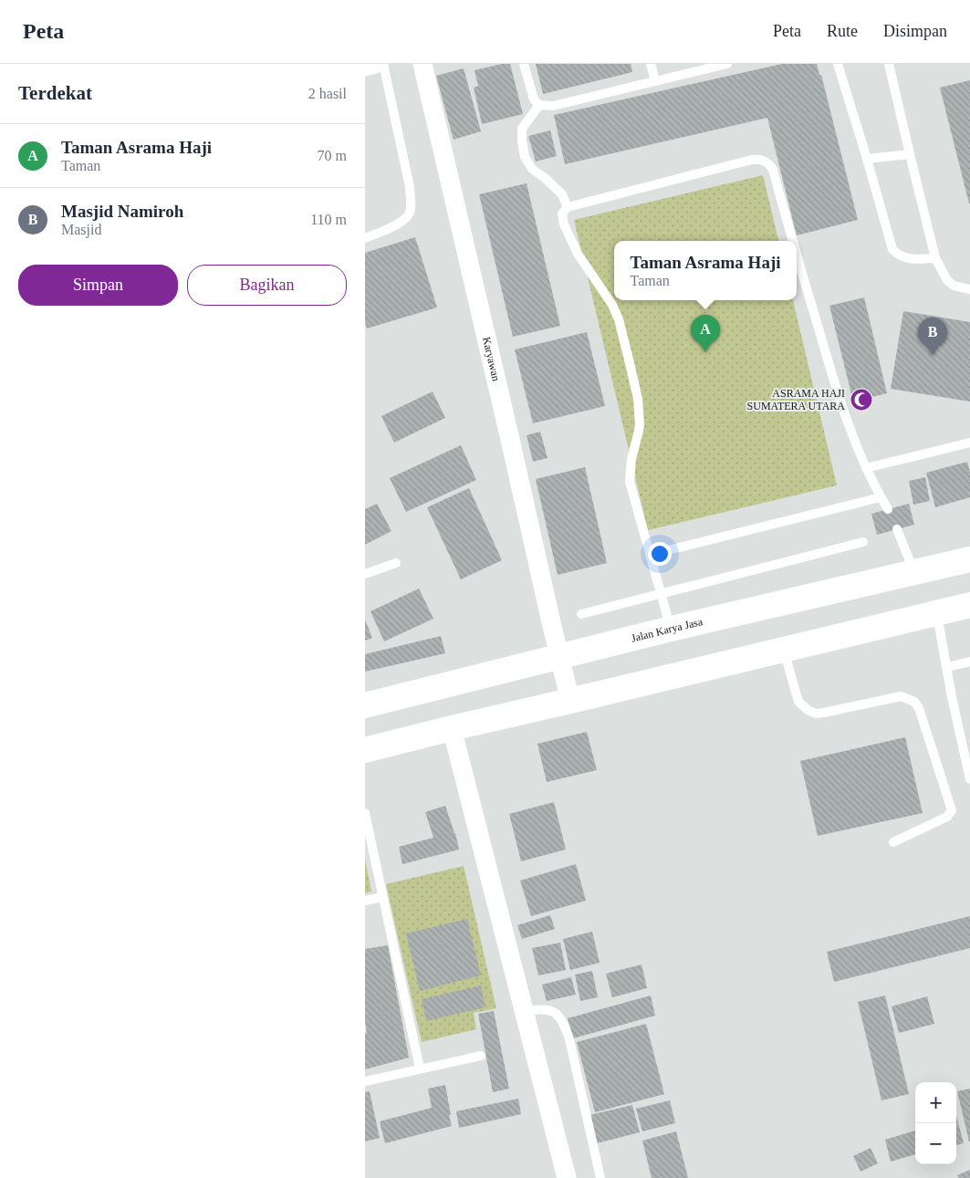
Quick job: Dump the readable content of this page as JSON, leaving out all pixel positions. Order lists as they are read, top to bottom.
{
  "streets": {
    "highway": ["Jalan Karya Jasa"],
    "street": ["Karyawan"]
  },
  "crossings": [
    ["Karyawan", "Jalan Karya Jasa"]
  ],
  "places": {
    "mosque": ["ASRAMA HAJI SUMATERA UTARA"]
  },
  "page": {
    "header": "Peta",
    "nav": ["Peta", "Rute", "Disimpan"],
    "heading": ["Terdekat", "2 hasil"],
    "list": [
      {
        "mark": "A",
        "name": "Taman Asrama Haji",
        "note": "Taman",
        "value": "70 m"
      },
      {
        "mark": "B",
        "name": "Masjid Namiroh",
        "note": "Masjid",
        "value": "110 m"
      }
    ],
    "popup": ["Taman Asrama Haji", "Taman"],
    "buttons": ["Simpan", "Bagikan"],
    "pins": ["A", "B"],
    "map_buttons": ["+", "−"]
  }
}
